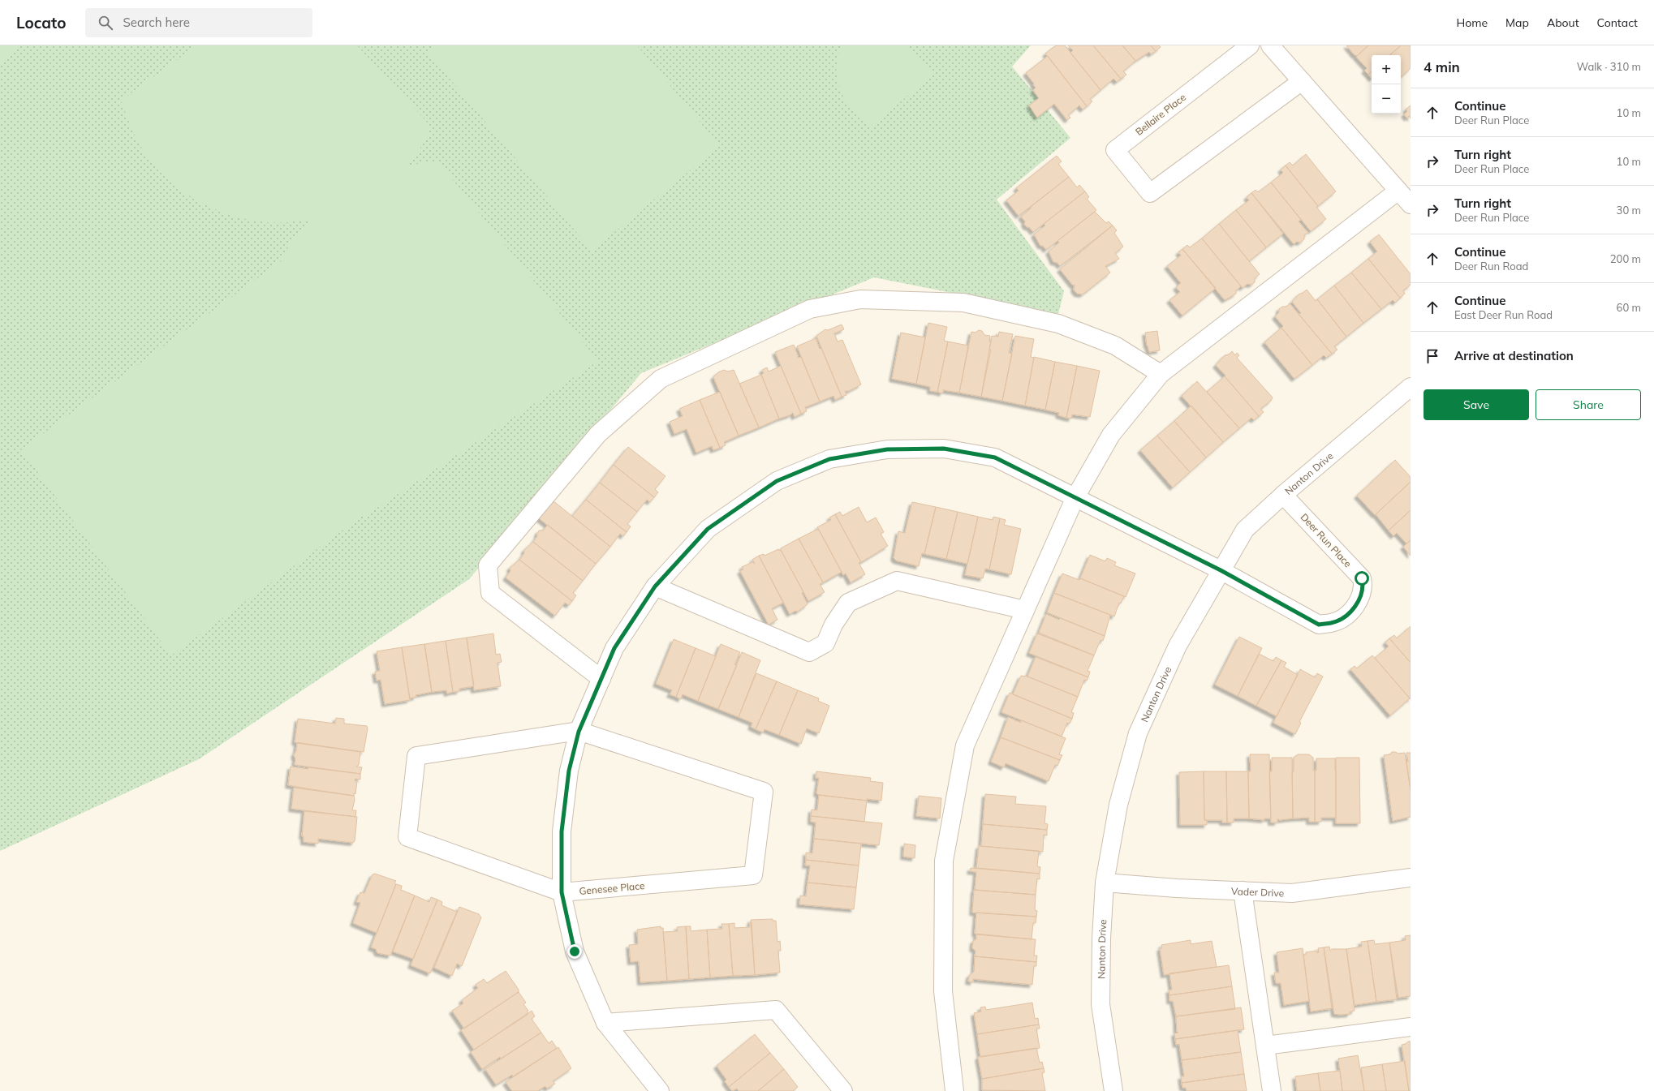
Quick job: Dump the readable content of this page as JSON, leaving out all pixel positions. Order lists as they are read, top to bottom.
{
  "streets": {
    "street": [
      "Bellaire Place",
      "Nanton Drive",
      "Deer Run Place",
      "Genesee Place",
      "Vader Drive"
    ]
  },
  "crossings": [
    ["Nanton Drive", "Deer Run Place"],
    ["Nanton Drive", "Vader Drive"],
    ["Deer Run Place", "Genesee Place"]
  ],
  "page": {
    "header": "Locato",
    "search": "Search here",
    "nav": [
      "Home",
      "Map",
      "About",
      "Contact"
    ],
    "heading": ["4 min", "Walk · 310 m"],
    "map_buttons": ["+", "−"],
    "list": [
      ["Continue", "Deer Run Place", "10 m"],
      ["Turn right", "Deer Run Place", "10 m"],
      ["Turn right", "Deer Run Place", "30 m"],
      ["Continue", "Deer Run Road", "200 m"],
      ["Continue", "East Deer Run Road", "60 m"],
      "Arrive at destination"
    ],
    "buttons": ["Save", "Share"]
  }
}
